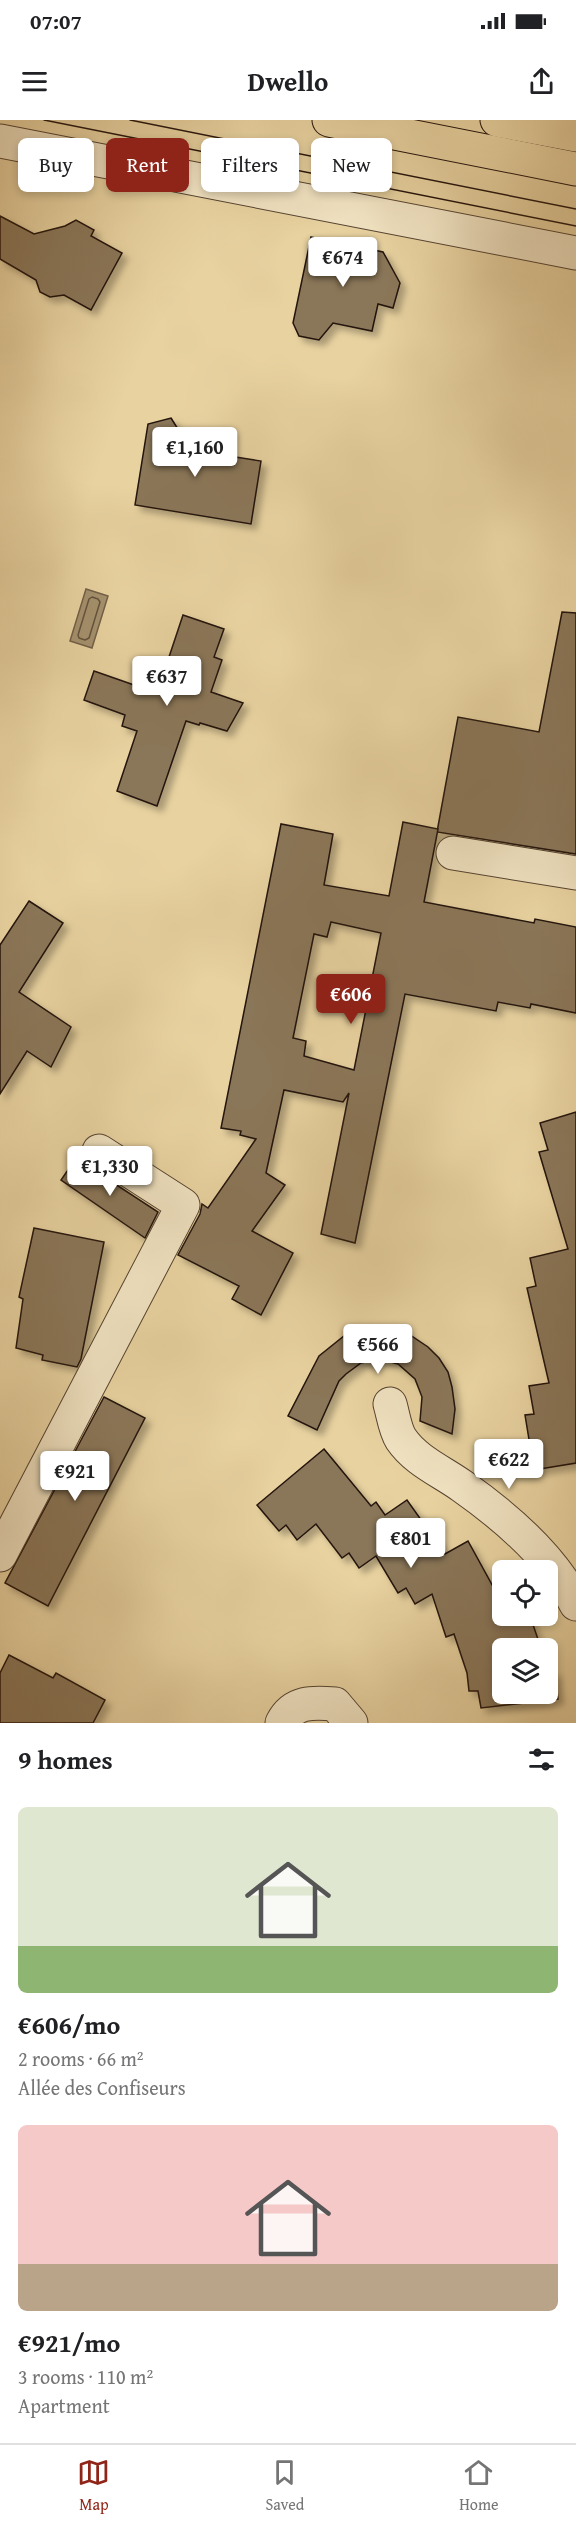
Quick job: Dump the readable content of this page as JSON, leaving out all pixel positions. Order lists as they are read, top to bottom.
{
  "page": {
    "status": "07:07",
    "header": "Dwello",
    "chip": [
      "Buy",
      "Rent",
      "Filters",
      "New"
    ],
    "price": [
      "€674",
      "€1,160",
      "€637",
      "€606",
      "€1,330",
      "€566",
      "€622",
      "€921",
      "€801"
    ],
    "heading": "9 homes",
    "list": [
      {
        "name": "€606/mo",
        "note": "2 rooms · 66 m² · Allée des Confiseurs"
      },
      {
        "name": "€921/mo",
        "note": "3 rooms · 110 m² · Apartment"
      }
    ],
    "tabs": ["Map", "Saved", "Home"]
  }
}
